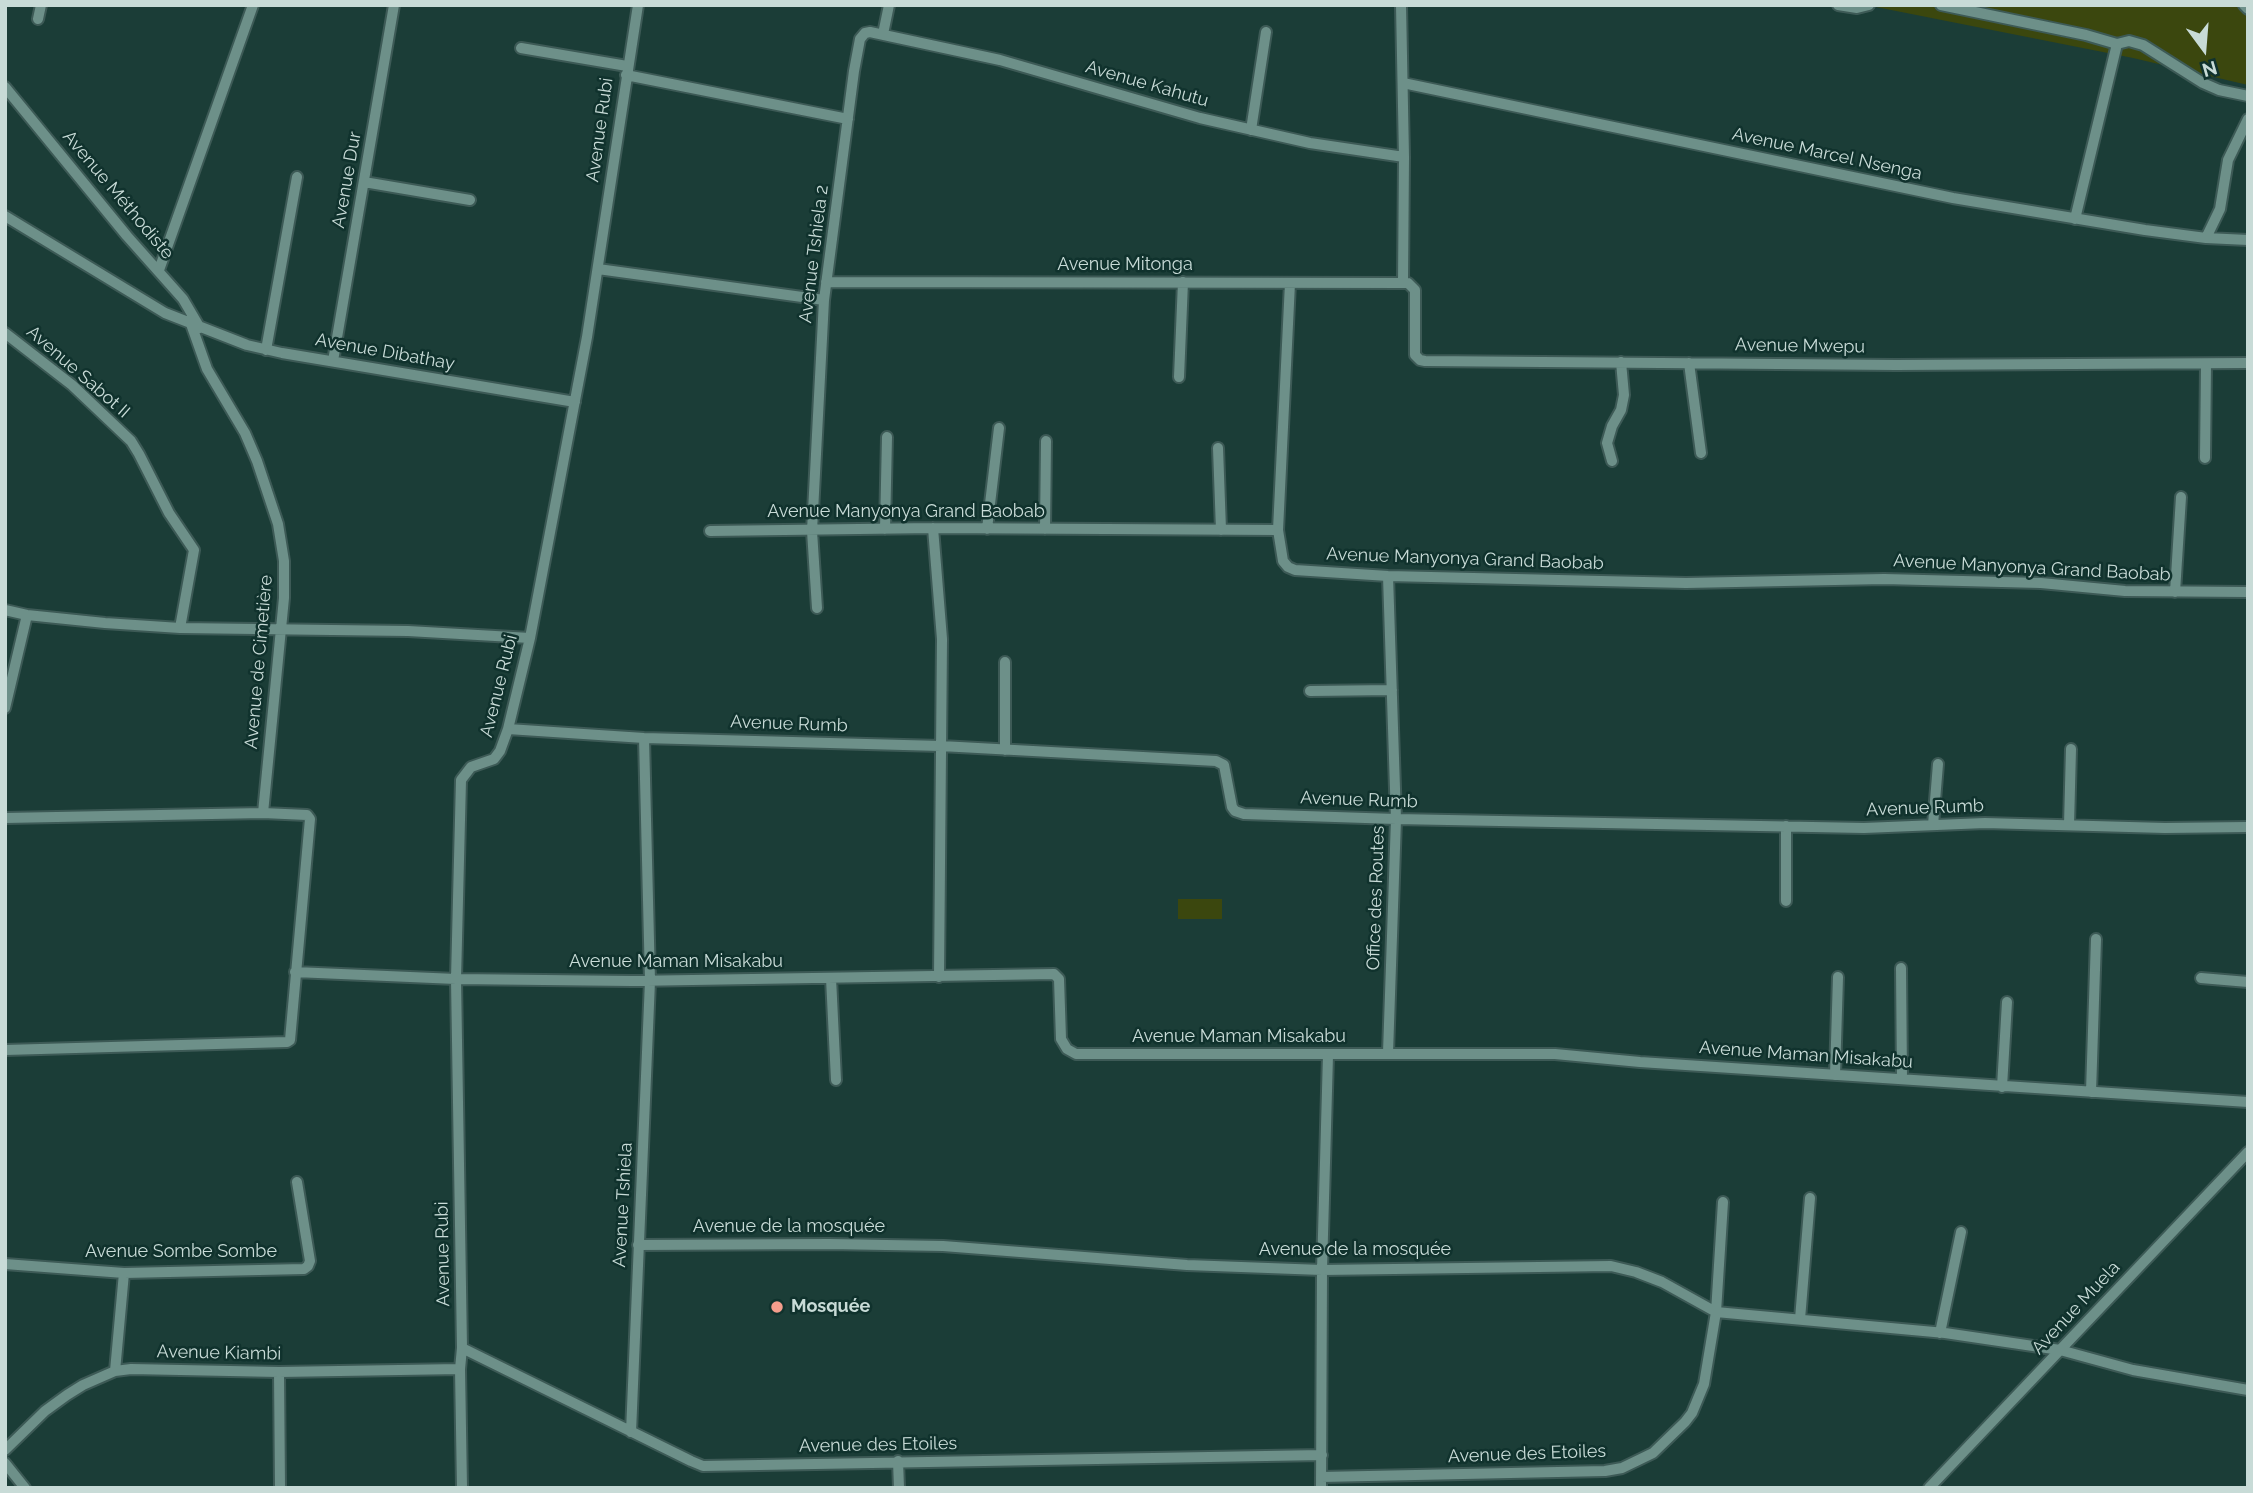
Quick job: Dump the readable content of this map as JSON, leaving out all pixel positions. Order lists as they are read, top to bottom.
{
  "streets": {
    "street": [
      "Avenue Kahutu",
      "Avenue Rubi",
      "Avenue Marcel Nsenga",
      "Avenue Dur",
      "Avenue Méthodiste",
      "Avenue Tshiela 2",
      "Avenue Mitonga",
      "Avenue Mwepu",
      "Avenue Dibathay",
      "Avenue Sabot II",
      "Avenue Manyonya Grand Baobab",
      "Avenue de Cimetière",
      "Avenue Rumb",
      "Office des Routes",
      "Avenue Maman Misakabu",
      "Avenue Tshiela",
      "Avenue de la mosquée",
      "Avenue Sombe Sombe",
      "Avenue Muela",
      "Avenue Kiambi",
      "Avenue des Etoiles"
    ]
  },
  "crossings": [
    ["Avenue Kahutu", "Avenue Tshiela 2"],
    ["Avenue Rubi", "Avenue Dibathay"],
    ["Avenue Rubi", "Avenue Rumb"],
    ["Avenue Rubi", "Avenue Maman Misakabu"],
    ["Avenue Rubi", "Avenue Kiambi"],
    ["Avenue Rubi", "Avenue des Etoiles"],
    ["Avenue Dur", "Avenue Dibathay"],
    ["Avenue Méthodiste", "Avenue Dibathay"],
    ["Avenue Méthodiste", "Avenue de Cimetière"],
    ["Avenue Tshiela 2", "Avenue Mitonga"],
    ["Avenue Tshiela 2", "Avenue Manyonya Grand Baobab"],
    ["Avenue Mitonga", "Avenue Mwepu"],
    ["Avenue Dibathay", "Avenue de Cimetière"],
    ["Avenue Manyonya Grand Baobab", "Office des Routes"],
    ["Avenue Rumb", "Office des Routes"],
    ["Avenue Rumb", "Avenue Tshiela"],
    ["Office des Routes", "Avenue Maman Misakabu"],
    ["Avenue Maman Misakabu", "Avenue Tshiela"],
    ["Avenue Tshiela", "Avenue de la mosquée"],
    ["Avenue Tshiela", "Avenue des Etoiles"],
    ["Avenue de la mosquée", "Avenue Muela"],
    ["Avenue de la mosquée", "Avenue des Etoiles"]
  ],
  "places": ["Mosquée"],
  "north": "bottom"
}
